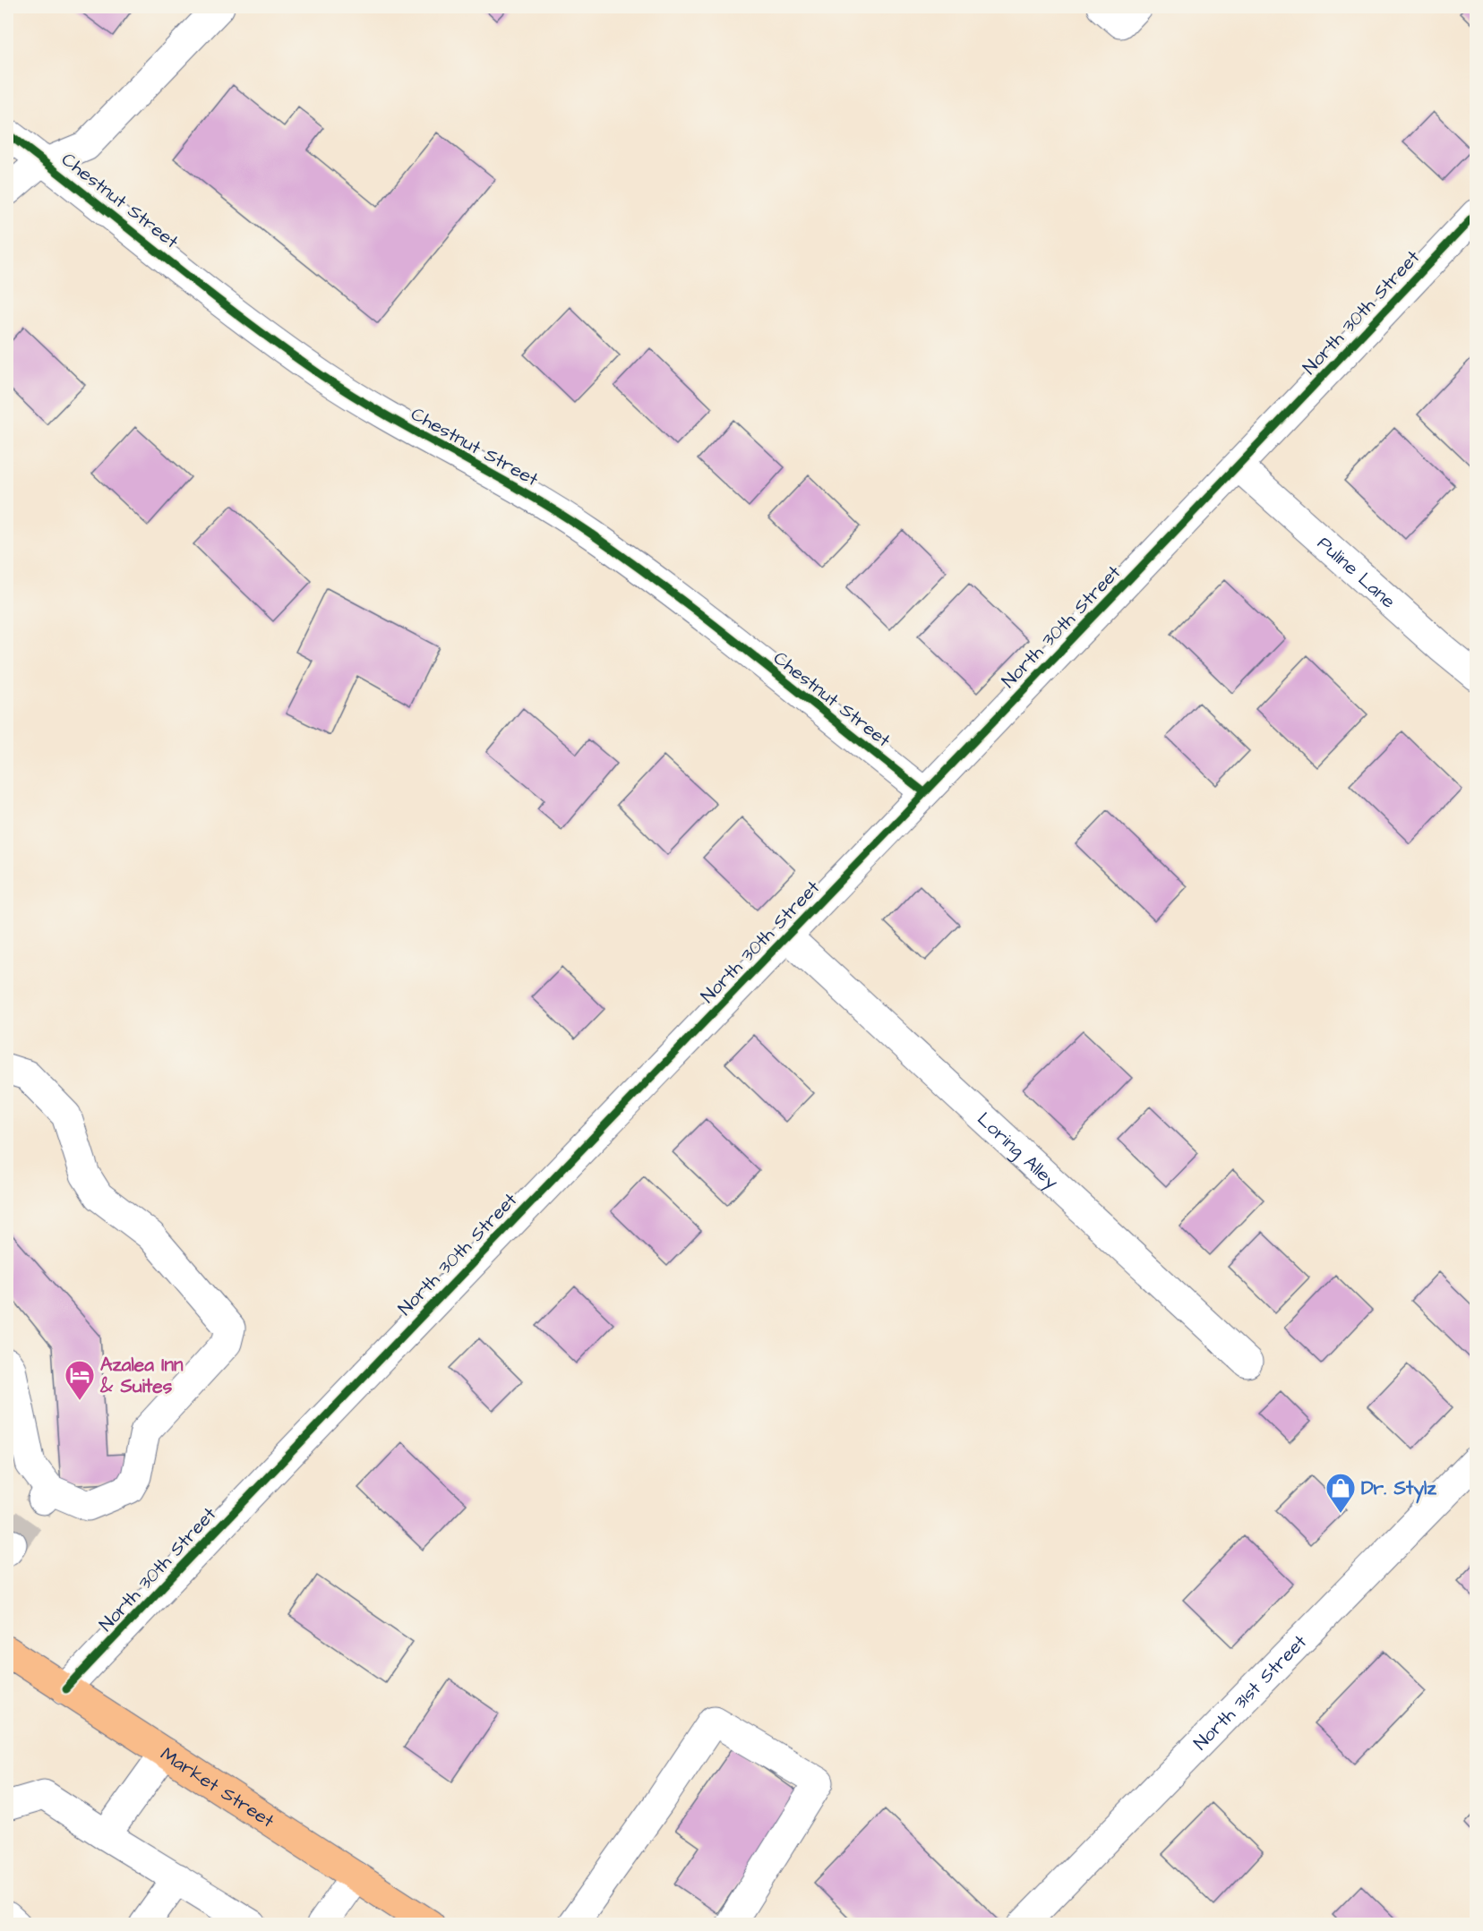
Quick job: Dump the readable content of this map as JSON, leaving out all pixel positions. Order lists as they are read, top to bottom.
{
  "streets": {
    "main road": ["Market Street"],
    "street": [
      "Chestnut Street",
      "North 30th Street",
      "Puline Lane",
      "Loring Alley",
      "North 31st Street"
    ]
  },
  "crossings": [
    ["Chestnut Street", "North 30th Street"],
    ["North 30th Street", "Puline Lane"],
    ["North 30th Street", "Loring Alley"],
    ["North 30th Street", "Market Street"]
  ],
  "places": {
    "hotel": ["Azalea Inn & Suites"],
    "shop": ["Dr. Stylz"]
  }
}
